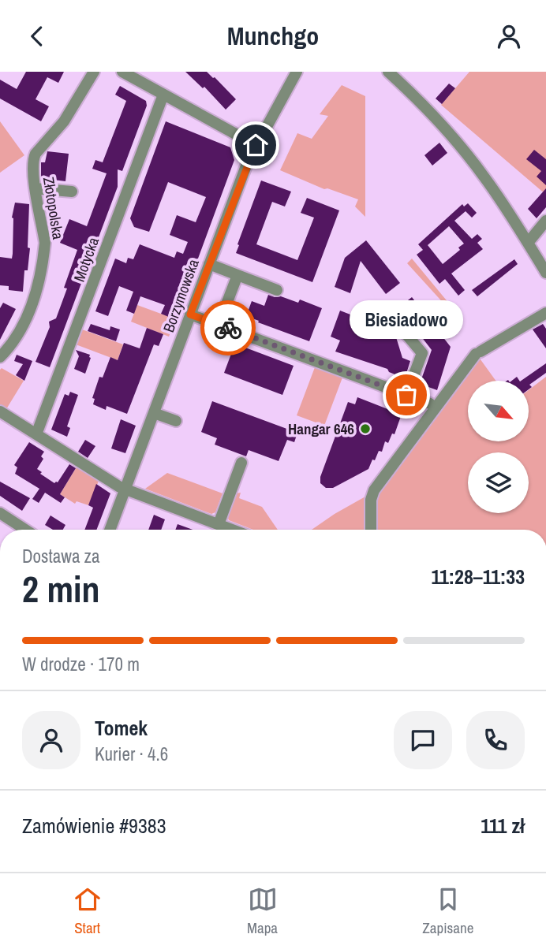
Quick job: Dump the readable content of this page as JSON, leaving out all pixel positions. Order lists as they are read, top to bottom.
{
  "streets": {
    "street": ["Złotopolska", "Motycka", "Borzymowska"]
  },
  "places": ["Biesiadowo", "Hangar 646"],
  "north": "bottom right",
  "page": {
    "header": "Munchgo",
    "bubble": "Biesiadowo",
    "heading": ["2 min", "Dostawa za", "11:28–11:33"],
    "panel": [
      "Tomek",
      "Kurier · 4.6",
      "Zamówienie #9383",
      "111 zł"
    ],
    "bar": "W drodze · 170 m",
    "tabs": ["Start", "Mapa", "Zapisane"]
  }
}
